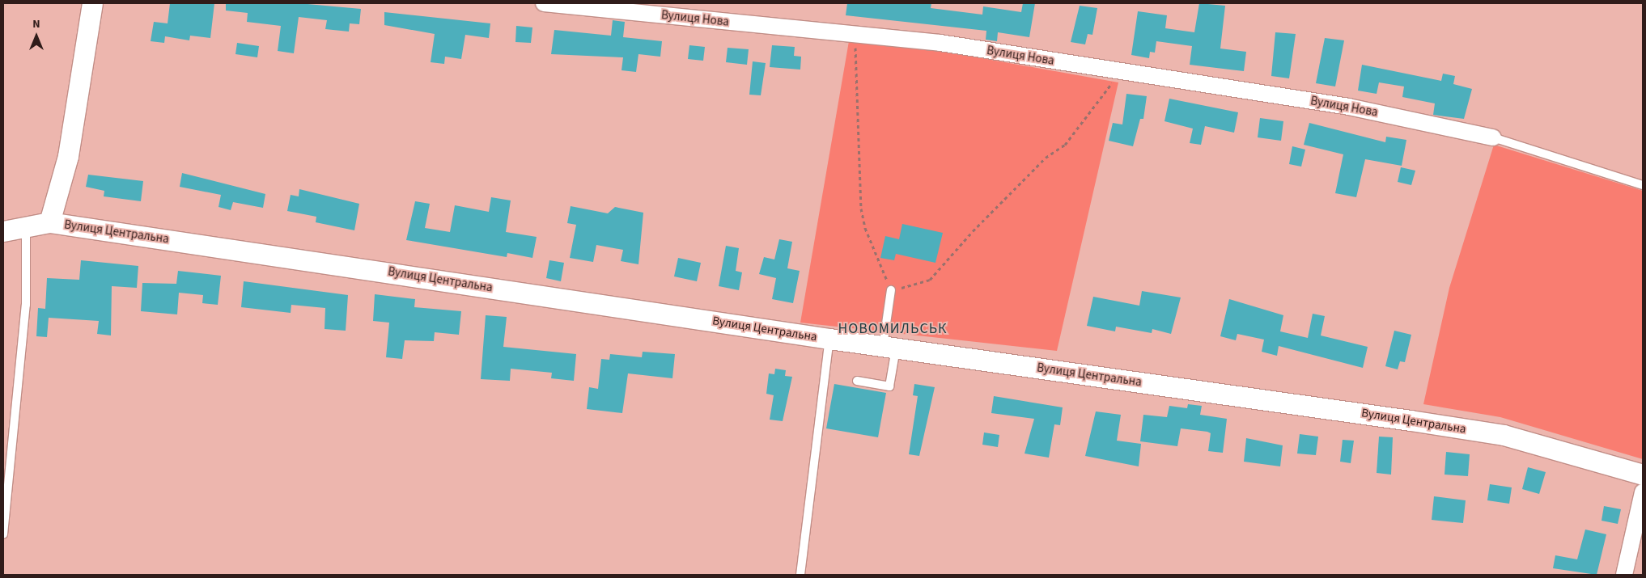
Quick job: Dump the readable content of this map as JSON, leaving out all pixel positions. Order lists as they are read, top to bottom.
{
  "streets": {
    "street": ["Вулиця Нова", "Вулиця Центральна"]
  },
  "districts": ["НОВОМИЛЬСЬК"],
  "north": "top"
}
